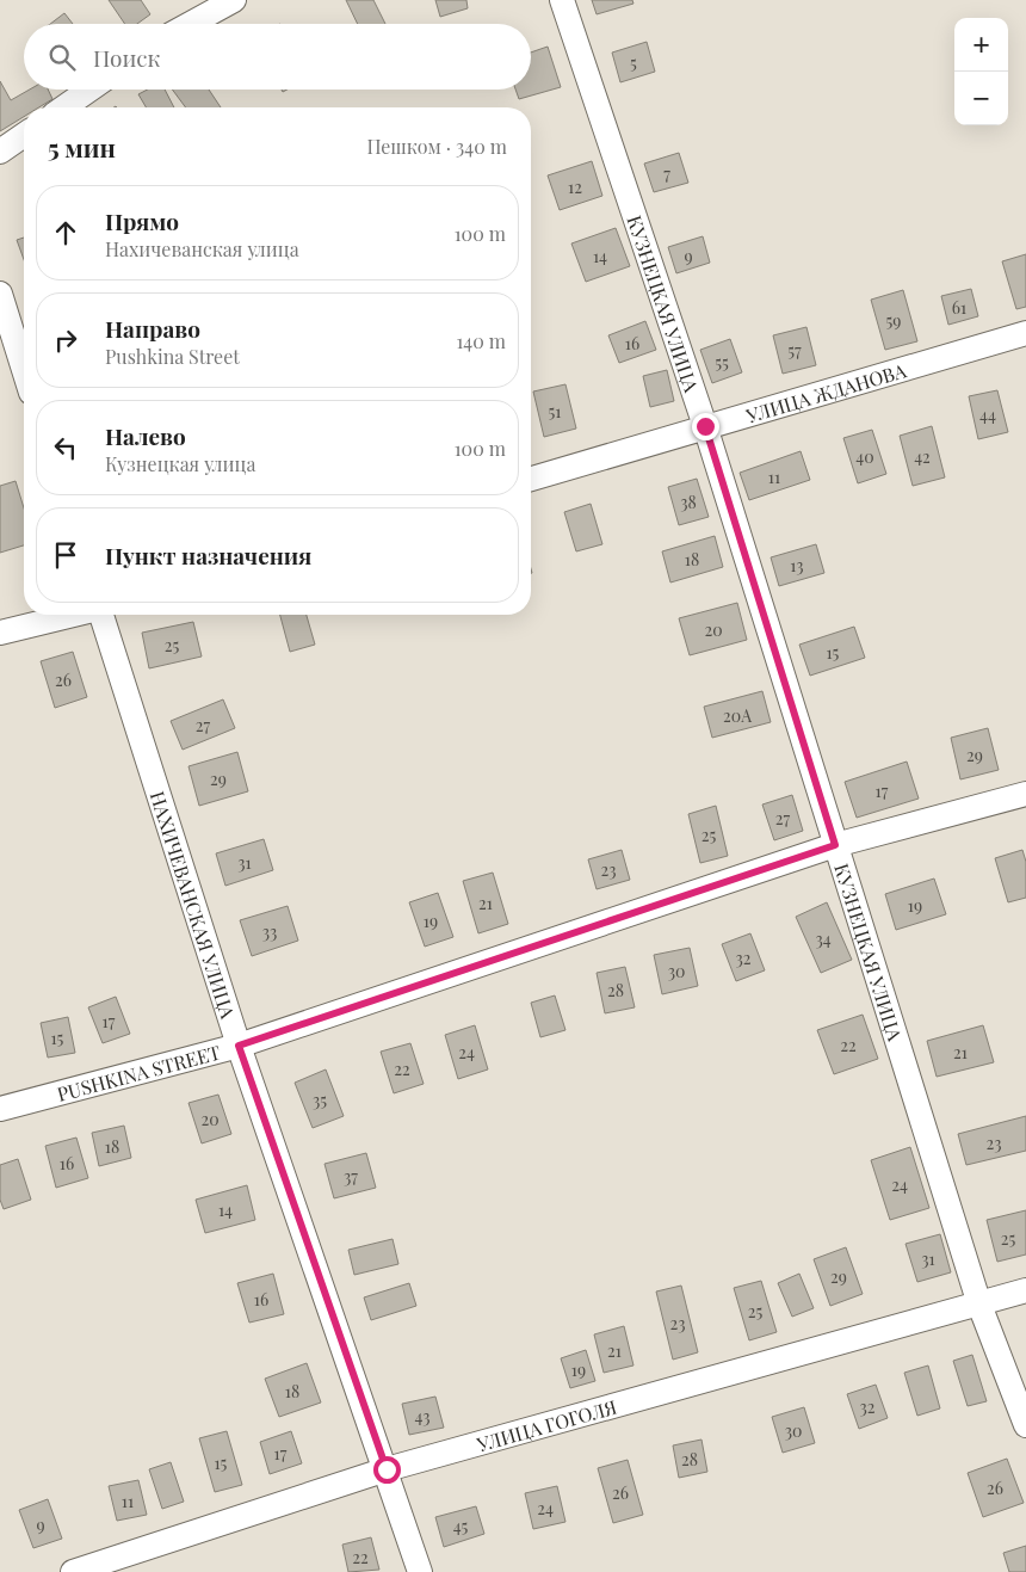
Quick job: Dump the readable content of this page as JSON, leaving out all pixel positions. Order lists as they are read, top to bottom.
{
  "streets": {
    "street": [
      "КУЗНЕЦКАЯ УЛИЦА",
      "УЛИЦА ЖДАНОВА",
      "НАХИЧЕВАНСКАЯ УЛИЦА",
      "PUSHKINA STREET",
      "УЛИЦА ГОГОЛЯ"
    ]
  },
  "crossings": [
    ["КУЗНЕЦКАЯ УЛИЦА", "УЛИЦА ЖДАНОВА"],
    ["КУЗНЕЦКАЯ УЛИЦА", "PUSHKINA STREET"],
    ["КУЗНЕЦКАЯ УЛИЦА", "УЛИЦА ГОГОЛЯ"],
    ["НАХИЧЕВАНСКАЯ УЛИЦА", "PUSHKINA STREET"],
    ["НАХИЧЕВАНСКАЯ УЛИЦА", "УЛИЦА ГОГОЛЯ"]
  ],
  "house_numbers": [
    "5",
    "7",
    "12",
    "14",
    "9",
    "61",
    "59",
    "16",
    "57",
    "55",
    "51",
    "44",
    "40",
    "42",
    "11",
    "38",
    "18",
    "13",
    "20",
    "25",
    "15",
    "26",
    "20А",
    "27",
    "29",
    "29",
    "17",
    "27",
    "25",
    "31",
    "23",
    "21",
    "19",
    "19",
    "33",
    "34",
    "32",
    "30",
    "28",
    "17",
    "15",
    "22",
    "24",
    "21",
    "22",
    "35",
    "20",
    "23",
    "18",
    "16",
    "37",
    "24",
    "14",
    "25",
    "31",
    "29",
    "16",
    "25",
    "23",
    "21",
    "19",
    "18",
    "32",
    "43",
    "30",
    "17",
    "28",
    "15",
    "26",
    "26",
    "11",
    "24",
    "9",
    "45",
    "22"
  ],
  "page": {
    "map_buttons": ["+", "−"],
    "search": "Поиск",
    "heading": ["5 мин", "Пешком · 340 m"],
    "list": [
      ["Прямо", "Нахичеванская улица", "100 m"],
      ["Направо", "Pushkina Street", "140 m"],
      ["Налево", "Кузнецкая улица", "100 m"],
      "Пункт назначения"
    ]
  }
}
